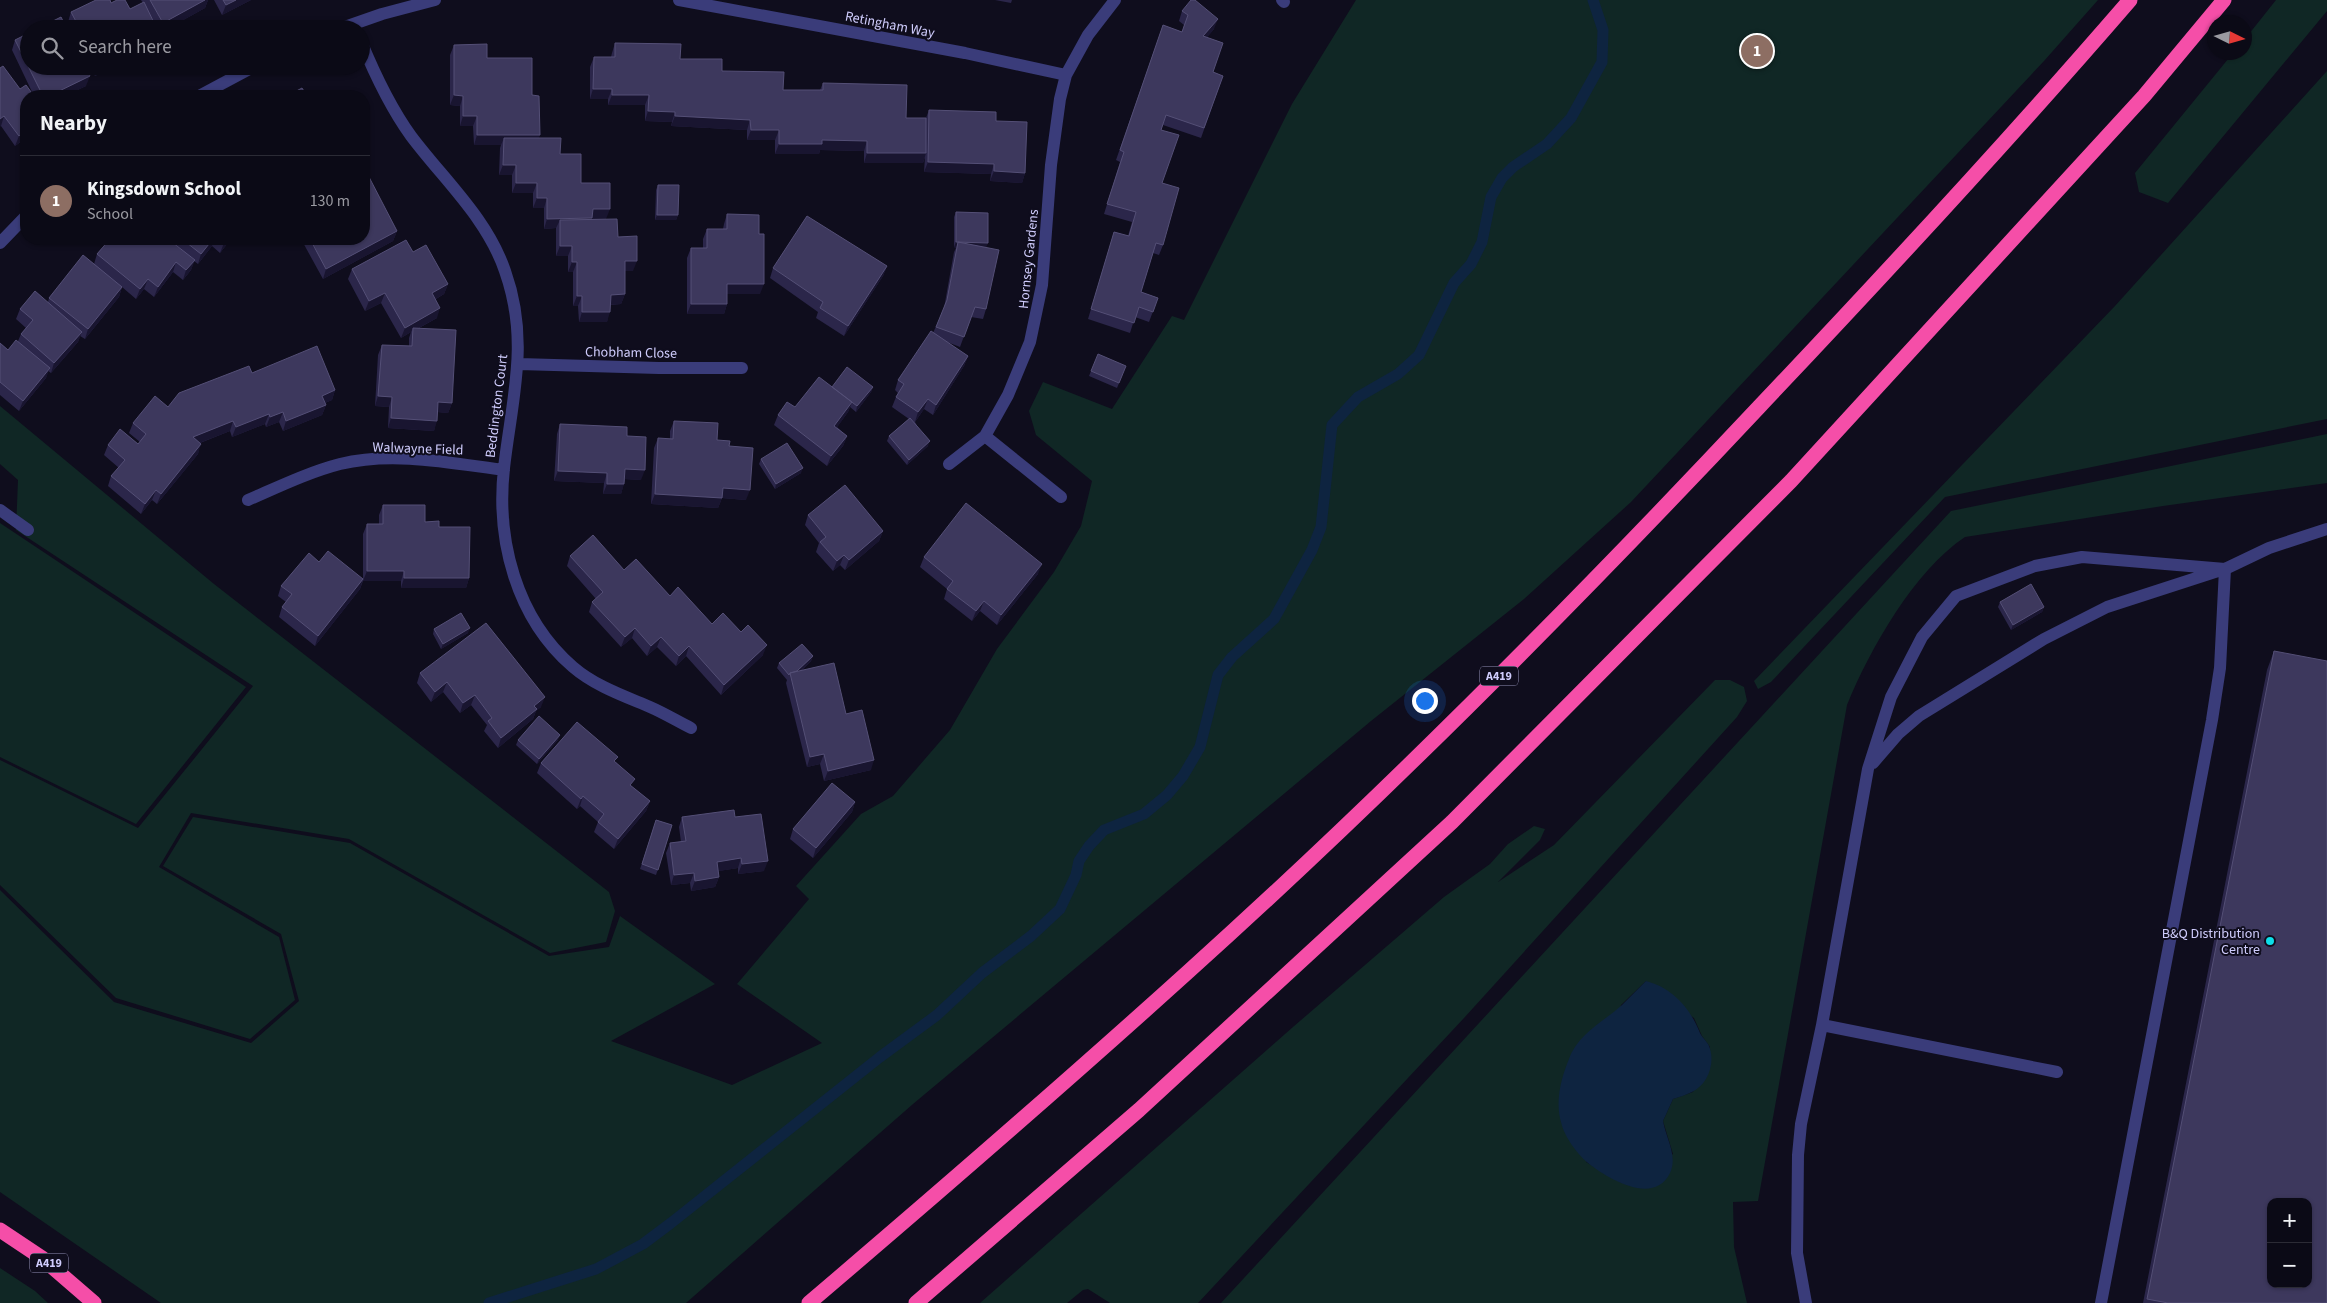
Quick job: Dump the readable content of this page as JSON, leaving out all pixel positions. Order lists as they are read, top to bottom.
{
  "streets": {
    "highway": ["A419"],
    "street": [
      "Retingham Way",
      "Hornsey Gardens",
      "Chobham Close",
      "Beddington Court",
      "Walwayne Field"
    ]
  },
  "crossings": [
    ["Retingham Way", "Hornsey Gardens"],
    ["Chobham Close", "Beddington Court"],
    ["Beddington Court", "Walwayne Field"]
  ],
  "places": ["B&Q Distribution Centre"],
  "north": "right",
  "page": {
    "search": "Search here",
    "pins": "1",
    "heading": "Nearby",
    "list": [
      {
        "mark": "1",
        "name": "Kingsdown School",
        "note": "School",
        "value": "130 m"
      }
    ],
    "map_buttons": ["+", "−"]
  }
}
